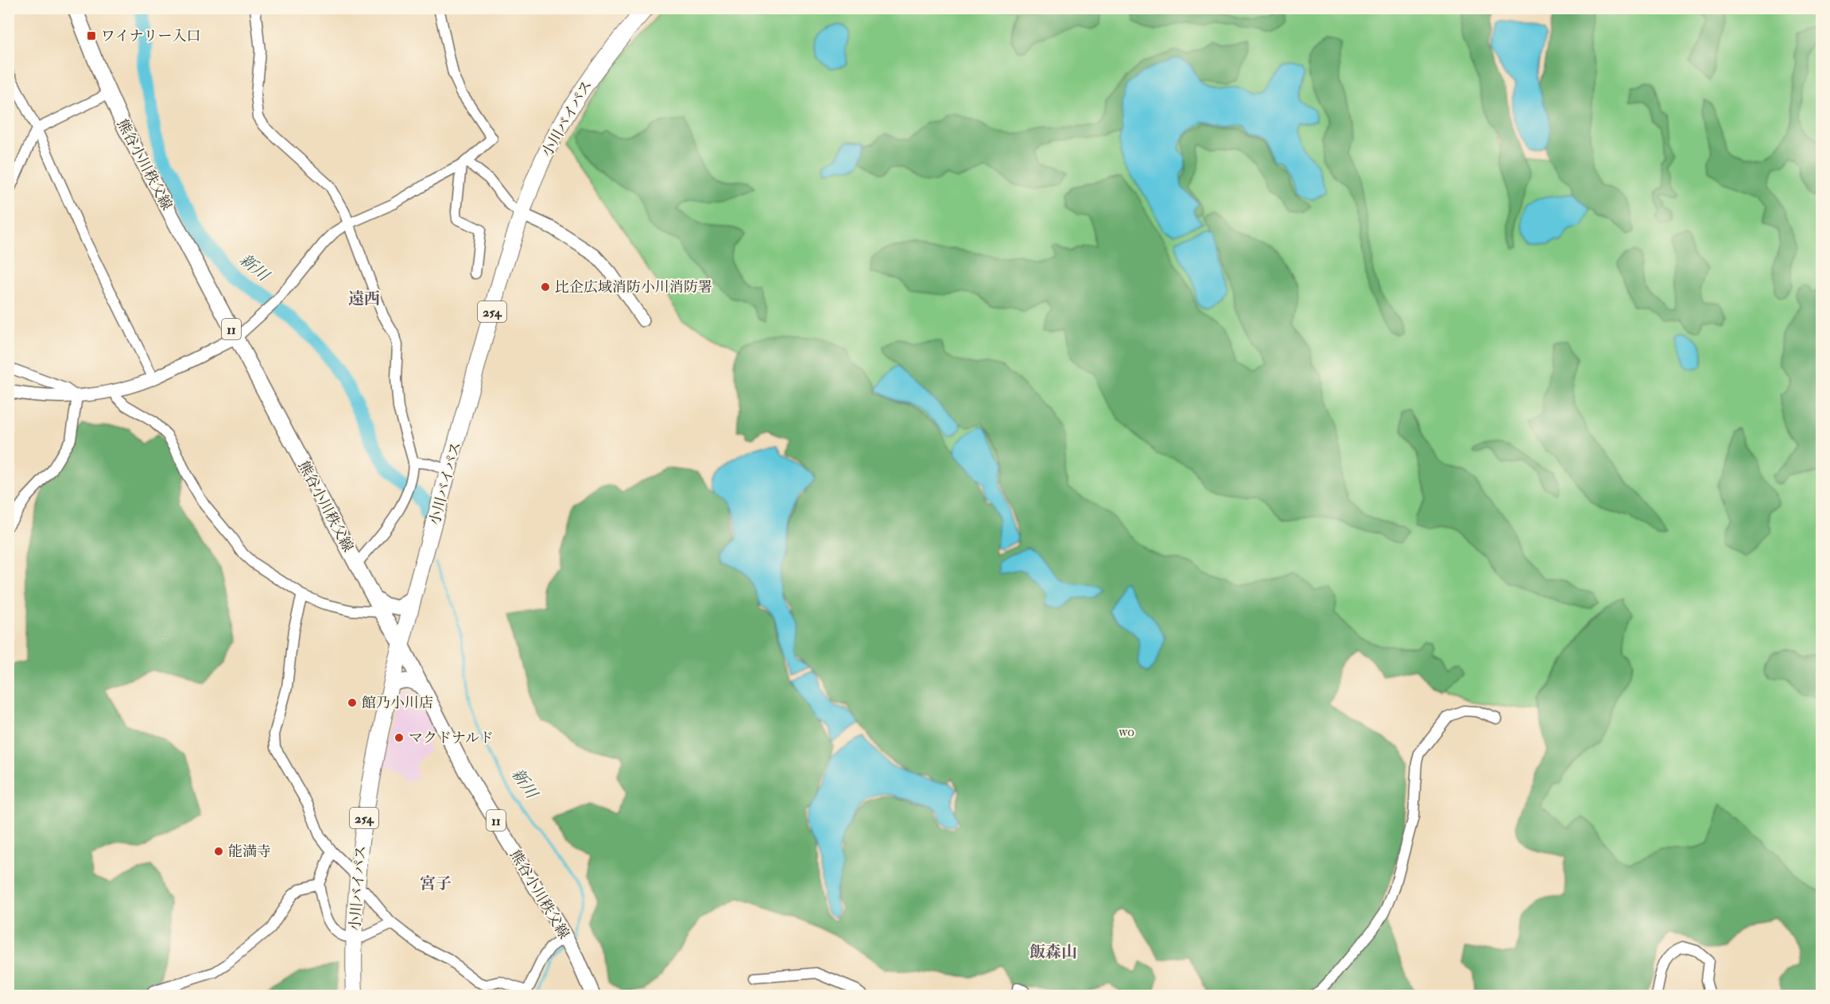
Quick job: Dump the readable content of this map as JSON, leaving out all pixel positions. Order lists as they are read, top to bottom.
{
  "streets": {
    "highway": ["小川バイパス", "254"],
    "main road": ["熊谷小川秩父線", "11"]
  },
  "crossings": [
    ["小川バイパス", "熊谷小川秩父線"]
  ],
  "districts": ["遠西", "宮子", "飯森山"],
  "water": ["新川"],
  "parks": ["wo"],
  "places": {
    "transit": ["ワイナリー入口"],
    "other": [
      "比企広域消防小川消防署",
      "館乃小川店",
      "マクドナルド",
      "能満寺"
    ]
  }
}
